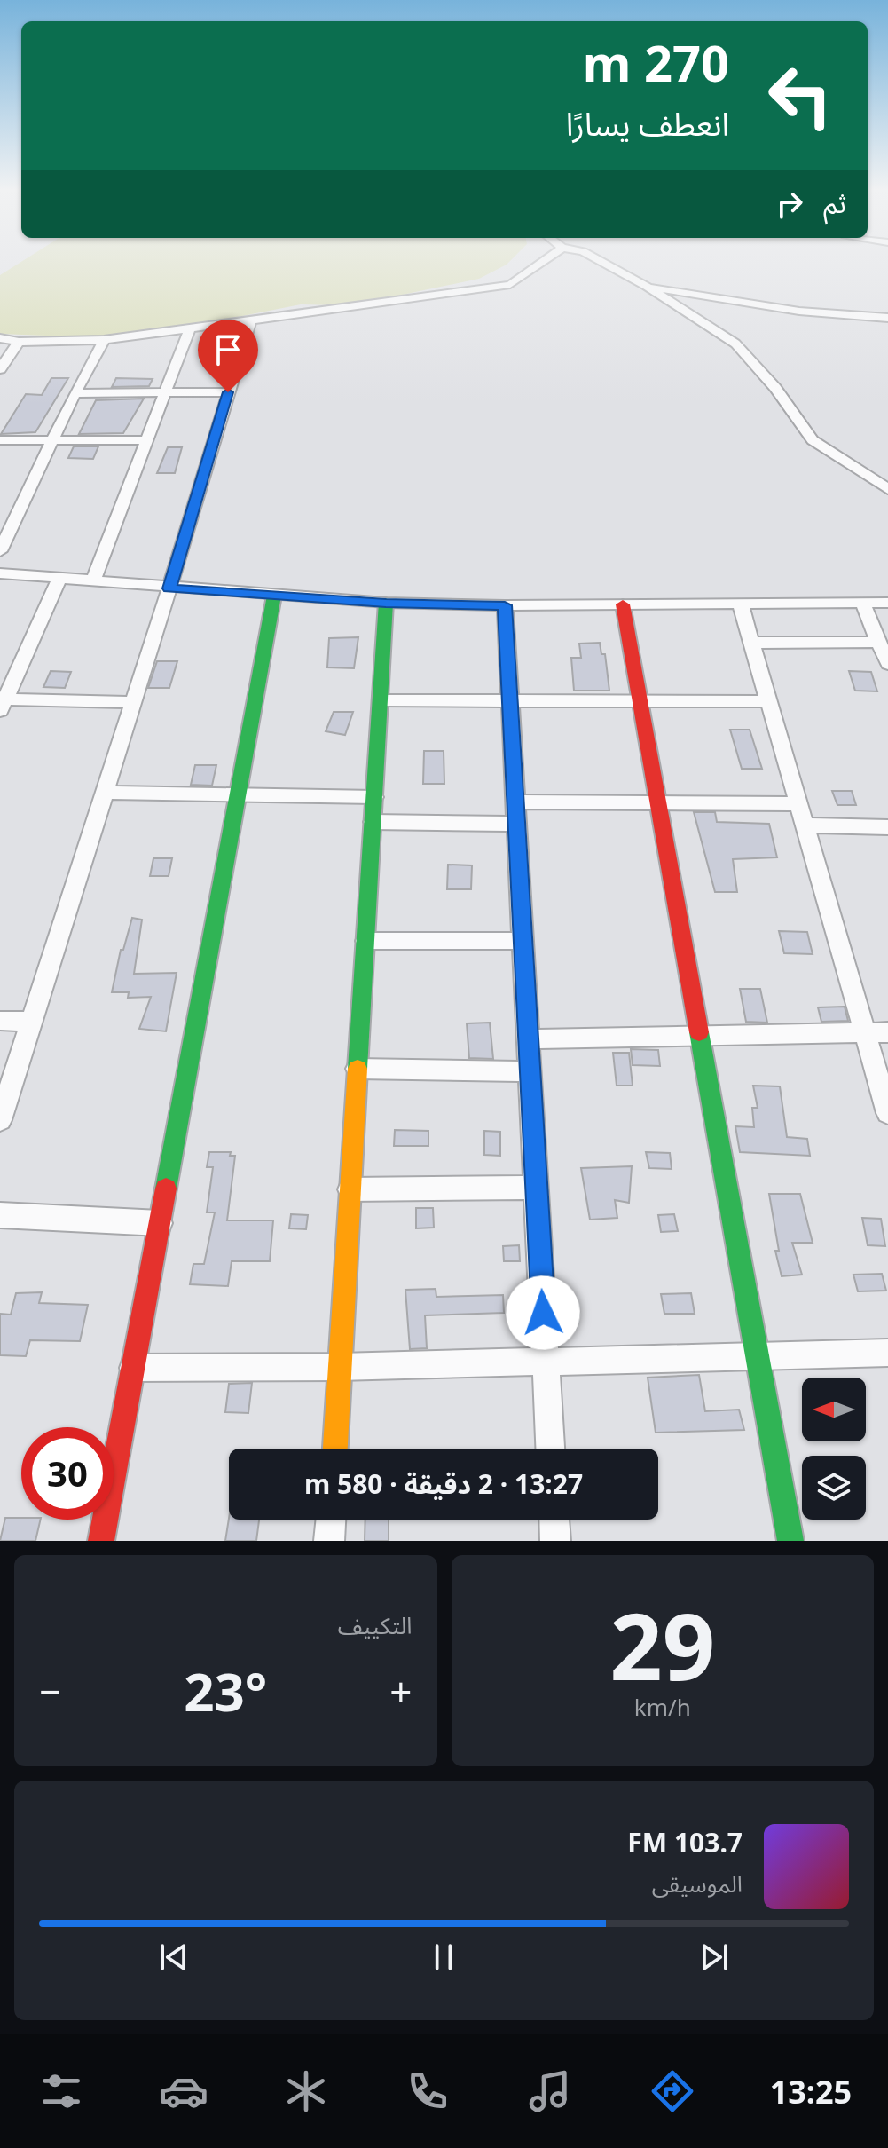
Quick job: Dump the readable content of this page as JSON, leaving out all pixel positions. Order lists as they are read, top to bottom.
{
  "north": "left",
  "page": {
    "turn": ["270 m", "انعطف يسارًا"],
    "then": "ثم",
    "limit": "30",
    "trip": "13:27 · 2 دقيقة · 580 m",
    "tile": [
      ["29", "km/h"],
      "التكييف"
    ],
    "heat": ["−", "23°", "+"],
    "song": ["103.7 FM", "الموسيقى"],
    "tabs": "13:25"
  }
}
